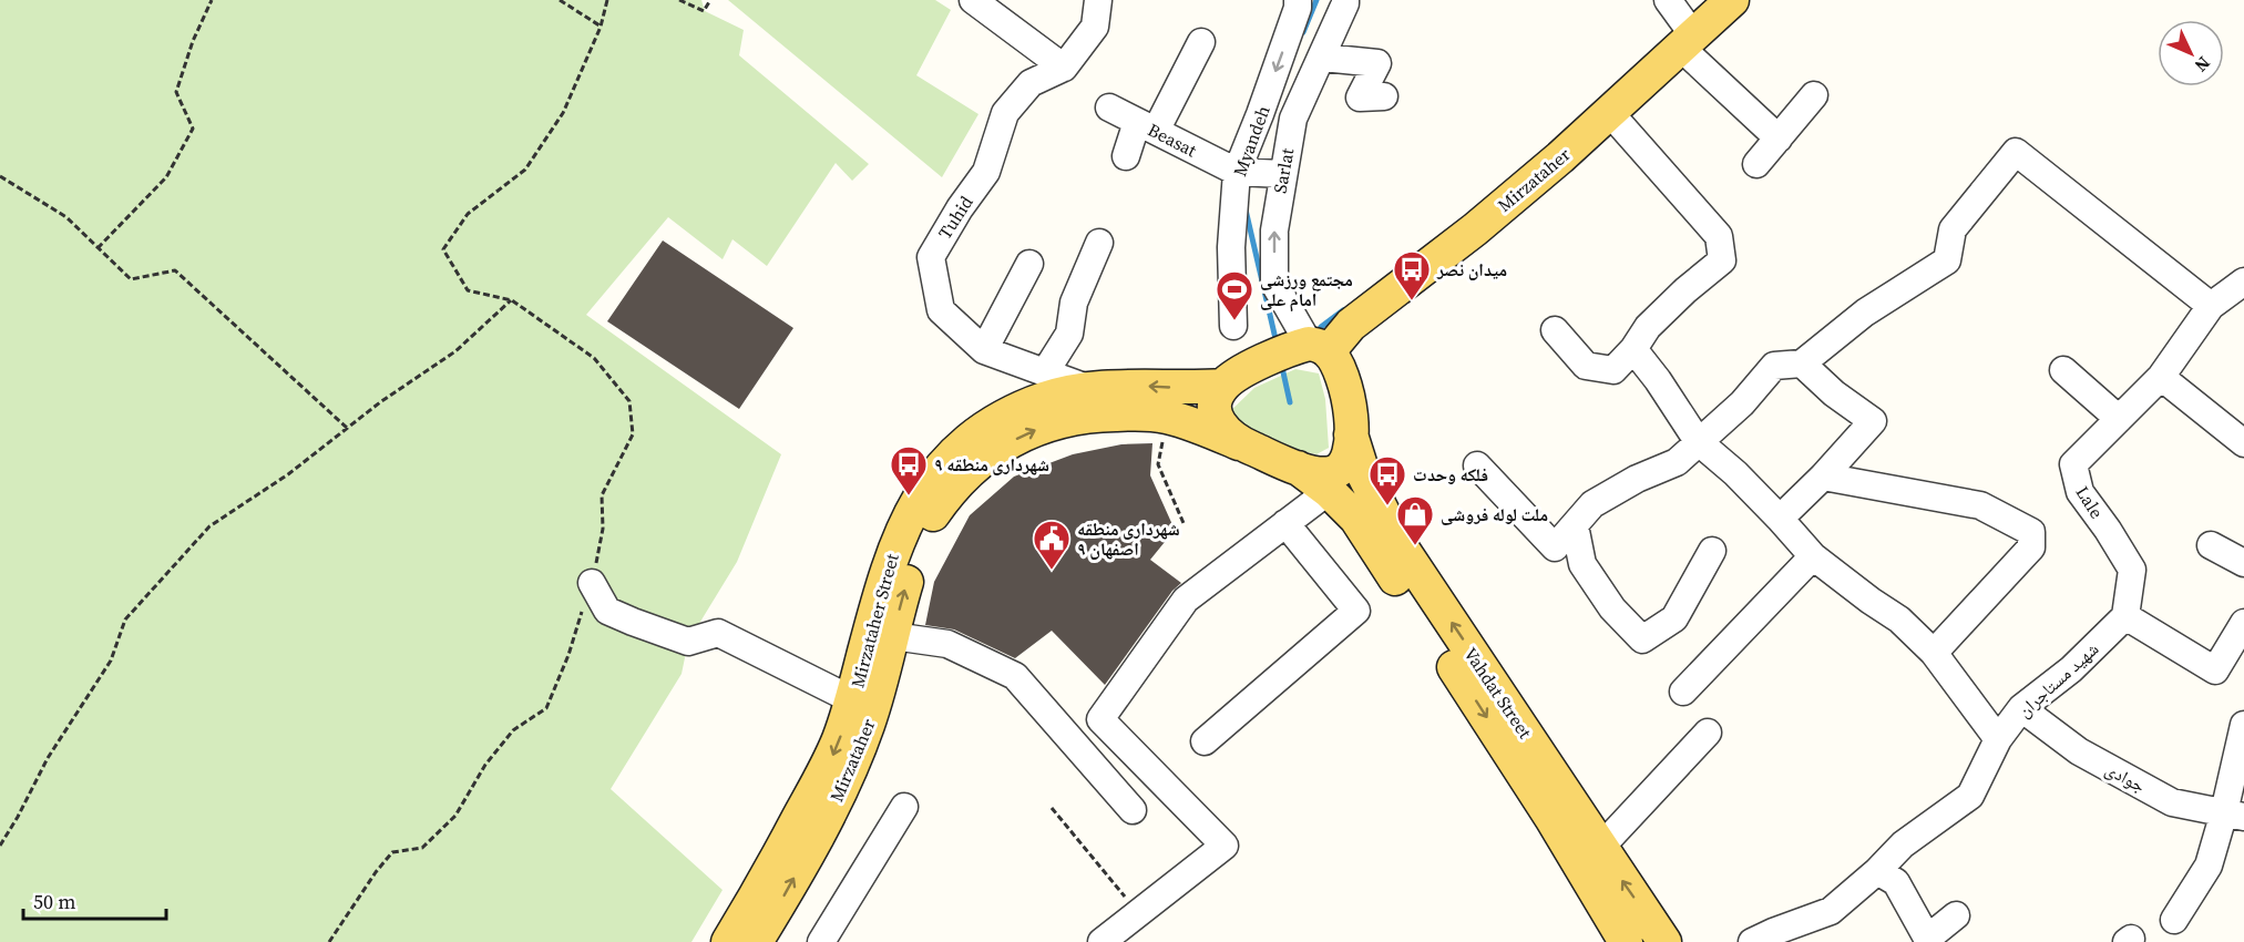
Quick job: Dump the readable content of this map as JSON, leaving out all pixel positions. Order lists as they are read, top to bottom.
{
  "streets": {
    "main road": ["Mirzataher", "Mirzataher Street", "Vahdat Street"],
    "street": [
      "Beasat",
      "Myandeh",
      "Sarlat",
      "Tuhid",
      "Lale",
      "شهید مستاجران",
      "جوادی"
    ]
  },
  "crossings": [
    ["Beasat", "Myandeh"],
    ["Myandeh", "Sarlat"],
    ["Sarlat", "Mirzataher"],
    ["Sarlat", "Mirzataher Street"],
    ["Sarlat", "Vahdat Street"],
    ["Mirzataher", "Mirzataher Street"],
    ["Mirzataher", "Vahdat Street"],
    ["Tuhid", "Mirzataher Street"],
    ["Lale", "شهید مستاجران"],
    ["Mirzataher Street", "Vahdat Street"],
    ["شهید مستاجران", "جوادی"]
  ],
  "one_way": ["Mirzataher", "Mirzataher Street"],
  "places": {
    "bus stop": ["میدان نصر", "شهرداری منطقه ۹", "فلکه وحدت"],
    "sports": ["مجتمع ورزشی امام علی"],
    "shop": ["ملت لوله فروشی"],
    "public building": ["شهرداری منطقه ۹ اصفهان"]
  },
  "scale_bar": "50 m",
  "north": "bottom right"
}
